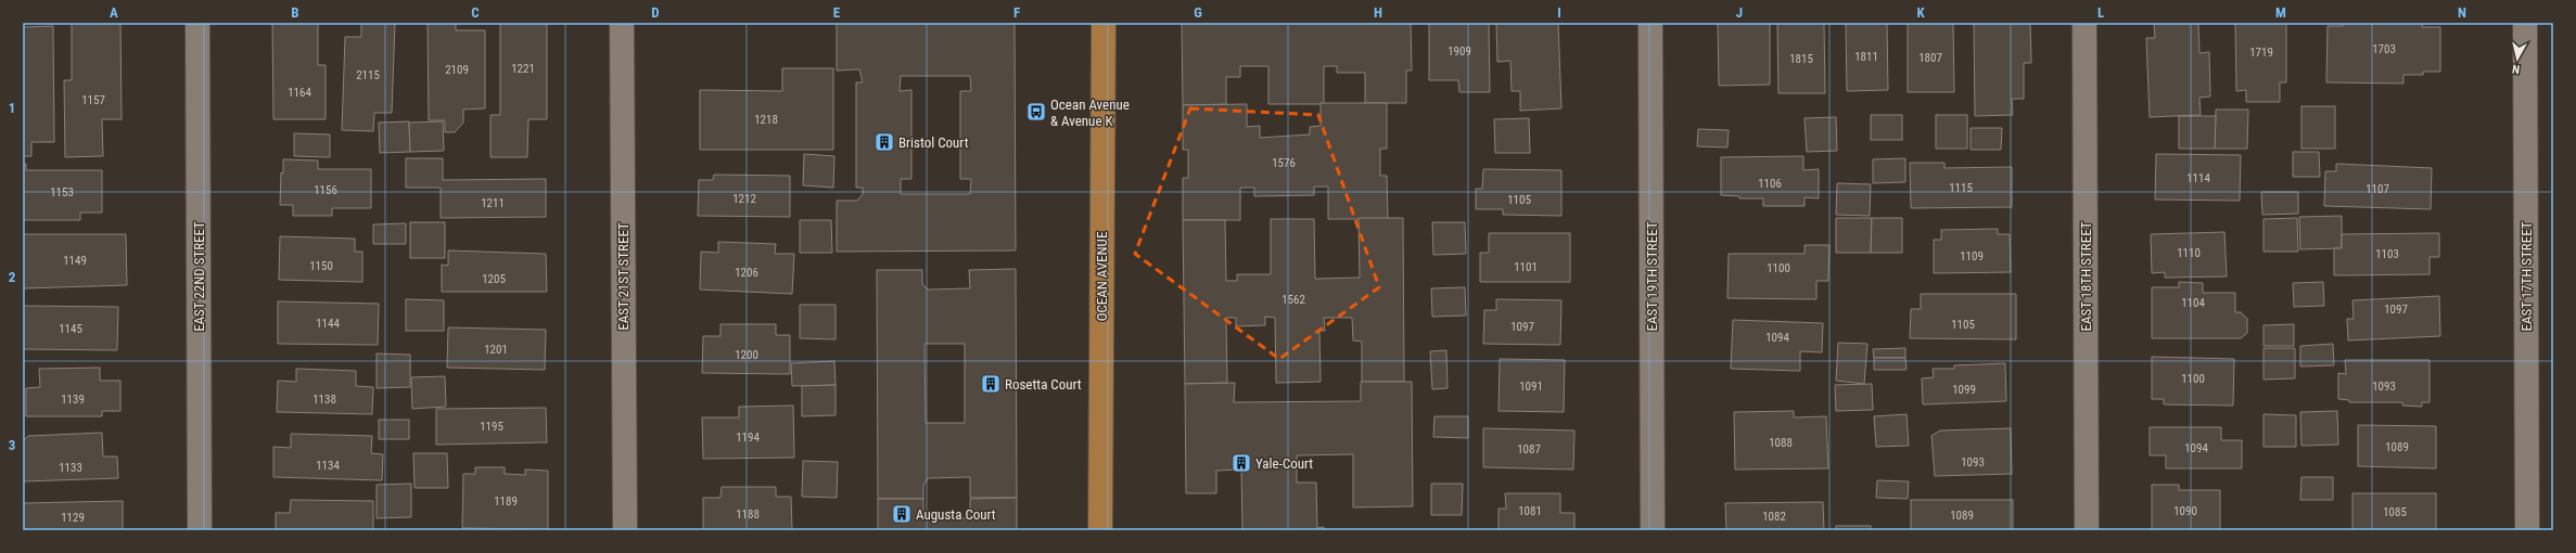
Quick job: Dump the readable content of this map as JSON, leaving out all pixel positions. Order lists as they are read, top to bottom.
{
  "streets": {
    "main road": ["OCEAN AVENUE"],
    "street": [
      "EAST 22ND STREET",
      "EAST 21ST STREET",
      "EAST 19TH STREET",
      "EAST 18TH STREET",
      "EAST 17TH STREET"
    ]
  },
  "places": {
    "bus stop": ["Ocean Avenue & Avenue K"],
    "building": [
      "Bristol Court",
      "Rosetta Court",
      "Yale-Court",
      "Augusta Court"
    ]
  },
  "house_numbers": [
    "1703",
    "1909",
    "1719",
    "1811",
    "1807",
    "1815",
    "1221",
    "2109",
    "2115",
    "1164",
    "1157",
    "1218",
    "1576",
    "1114",
    "1106",
    "1115",
    "1107",
    "1156",
    "1153",
    "1212",
    "1105",
    "1211",
    "1110",
    "1103",
    "1109",
    "1149",
    "1150",
    "1101",
    "1100",
    "1206",
    "1205",
    "1562",
    "1104",
    "1097",
    "1144",
    "1105",
    "1097",
    "1145",
    "1094",
    "1201",
    "1200",
    "1100",
    "1091",
    "1093",
    "1099",
    "1139",
    "1138",
    "1195",
    "1194",
    "1088",
    "1089",
    "1094",
    "1087",
    "1093",
    "1134",
    "1133",
    "1189",
    "1081",
    "1090",
    "1085",
    "1188",
    "1089",
    "1082",
    "1129"
  ],
  "north": "bottom",
  "grid": {
    "columns": [
      "A",
      "B",
      "C",
      "D",
      "E",
      "F",
      "G",
      "H",
      "I",
      "J",
      "K",
      "L",
      "M",
      "N"
    ],
    "rows": ["1", "2", "3"]
  }
}
